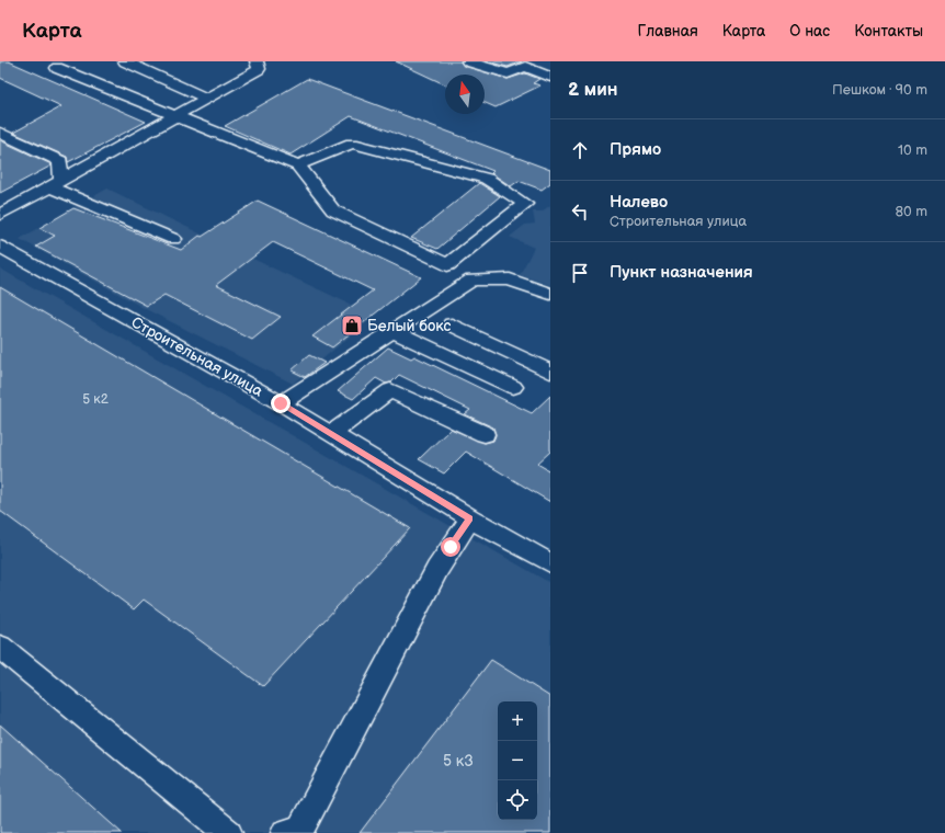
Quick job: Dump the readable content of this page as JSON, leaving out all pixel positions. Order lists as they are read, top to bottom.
{
  "streets": {
    "street": ["Строительная улица"]
  },
  "places": {
    "shop": ["Белый бокс"]
  },
  "house_numbers": ["5 к2", "5 к3"],
  "north": "top",
  "page": {
    "header": "Карта",
    "nav": [
      "Главная",
      "Карта",
      "О нас",
      "Контакты"
    ],
    "heading": ["2 мин", "Пешком · 90 m"],
    "list": [
      ["Прямо", "10 m"],
      ["Налево", "Строительная улица", "80 m"],
      "Пункт назначения"
    ],
    "map_buttons": ["+", "−"]
  }
}
